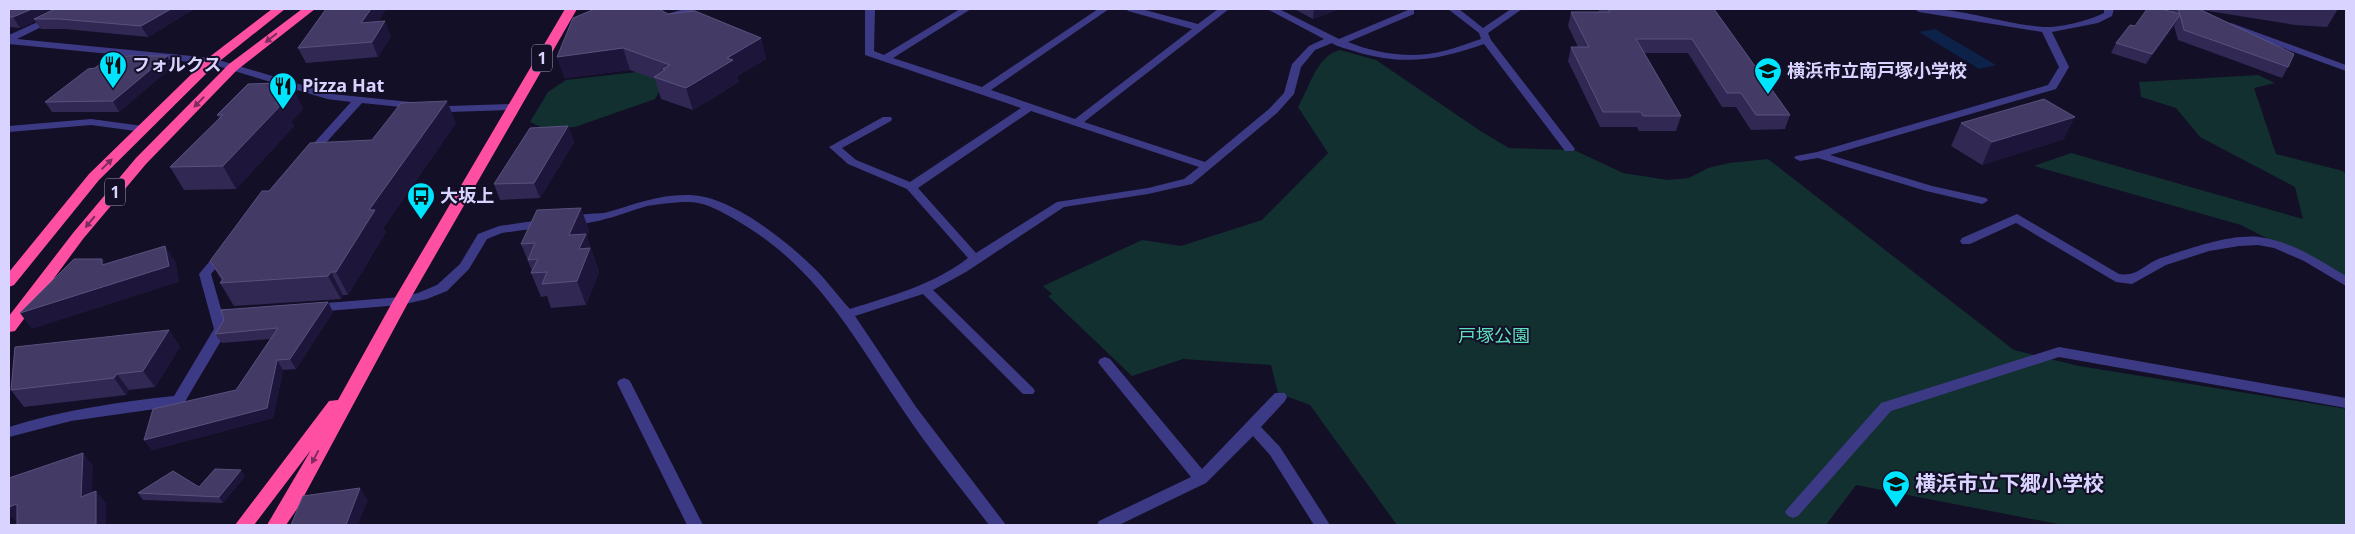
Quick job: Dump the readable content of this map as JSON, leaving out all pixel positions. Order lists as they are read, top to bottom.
{
  "streets": {
    "highway": ["1"]
  },
  "parks": ["戸塚公園"],
  "places": {
    "restaurant": ["フォルクス", "Pizza Hat"],
    "school or university": ["横浜市立南戸塚小学校", "横浜市立下郷小学校"],
    "bus stop": ["大坂上"]
  }
}
